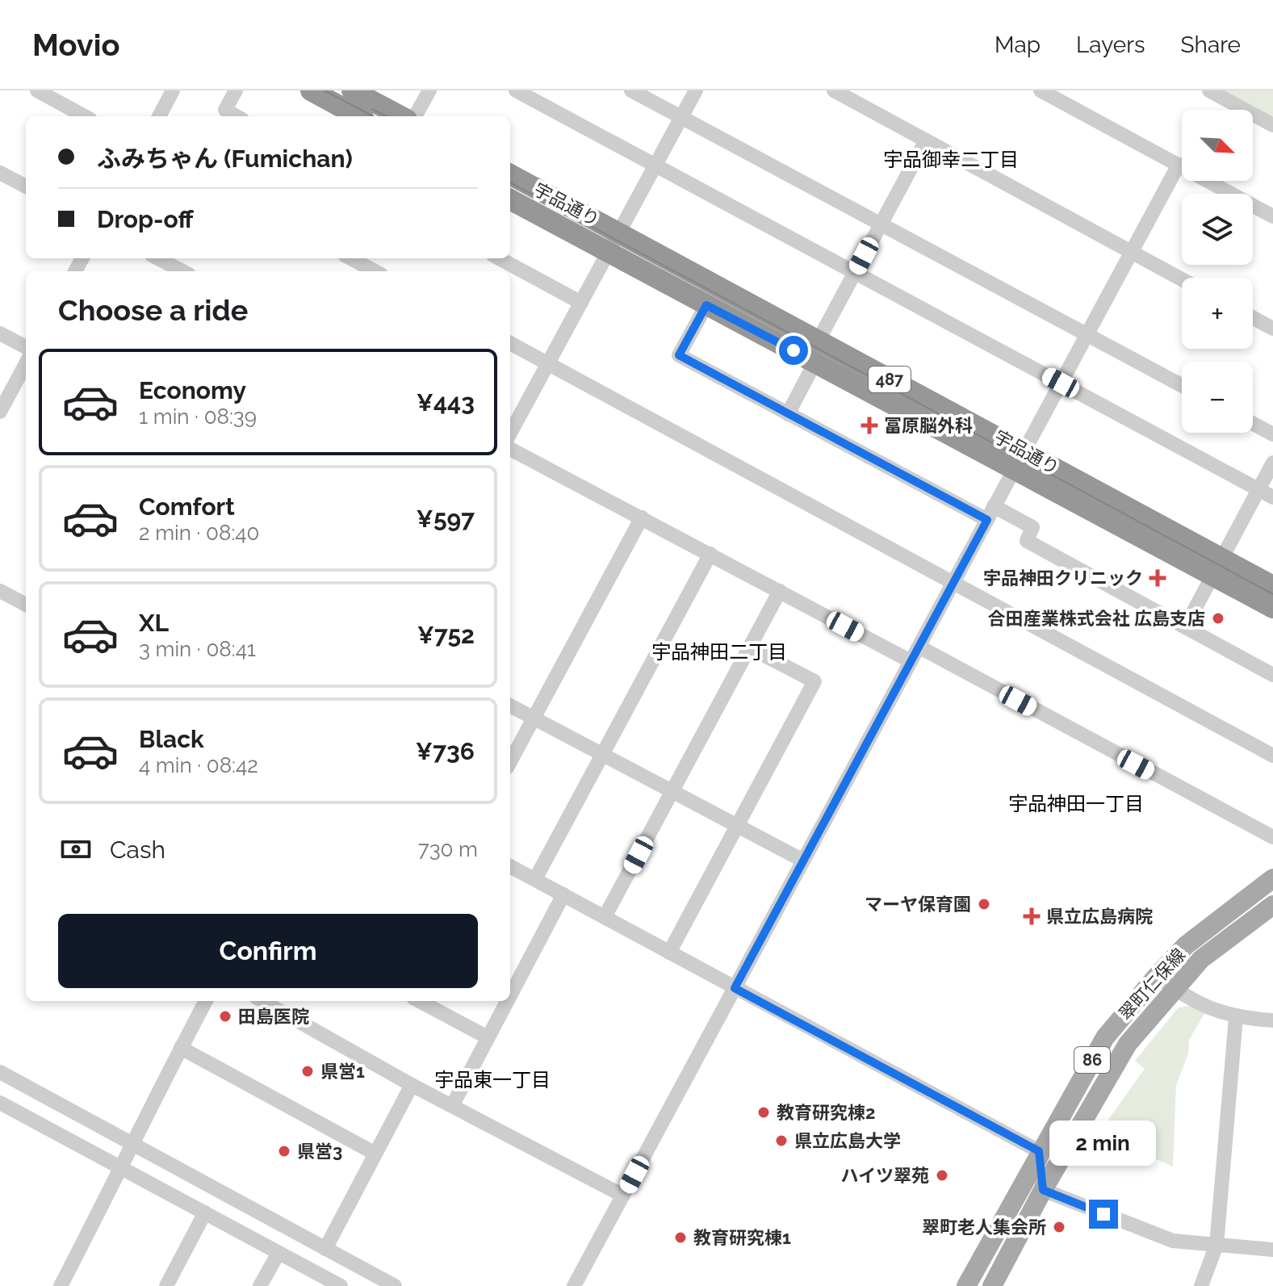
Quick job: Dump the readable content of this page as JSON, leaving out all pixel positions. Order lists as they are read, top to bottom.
{
  "streets": {
    "highway": ["宇品通り", "487"],
    "main road": ["翠町仁保線", "86"]
  },
  "districts": [
    "宇品御幸二丁目",
    "宇品神田二丁目",
    "宇品神田一丁目",
    "宇品東一丁目"
  ],
  "places": {
    "health": ["冨原脳外科", "宇品神田クリニック", "県立広島病院"],
    "other": [
      "合田産業株式会社 広島支店",
      "マーヤ保育園",
      "田島医院",
      "県営1",
      "教育研究棟2",
      "県立広島大学",
      "県営3",
      "ハイツ翠苑",
      "翠町老人集会所",
      "教育研究棟1"
    ]
  },
  "north": "bottom right",
  "page": {
    "header": "Movio",
    "nav": ["Map", "Layers", "Share"],
    "map_buttons": ["+", "−"],
    "banner": ["ふみちゃん (Fumichan)", "Drop-off"],
    "heading": "Choose a ride",
    "list": [
      {
        "name": "Economy",
        "note": "1 min · 08:39",
        "value": "¥443"
      },
      {
        "name": "Comfort",
        "note": "2 min · 08:40",
        "value": "¥597"
      },
      {
        "name": "XL",
        "note": "3 min · 08:41",
        "value": "¥752"
      },
      {
        "name": "Black",
        "note": "4 min · 08:42",
        "value": "¥736"
      }
    ],
    "pay": ["Cash", "730 m"],
    "buttons": "Confirm",
    "bubble": "2 min"
  }
}
